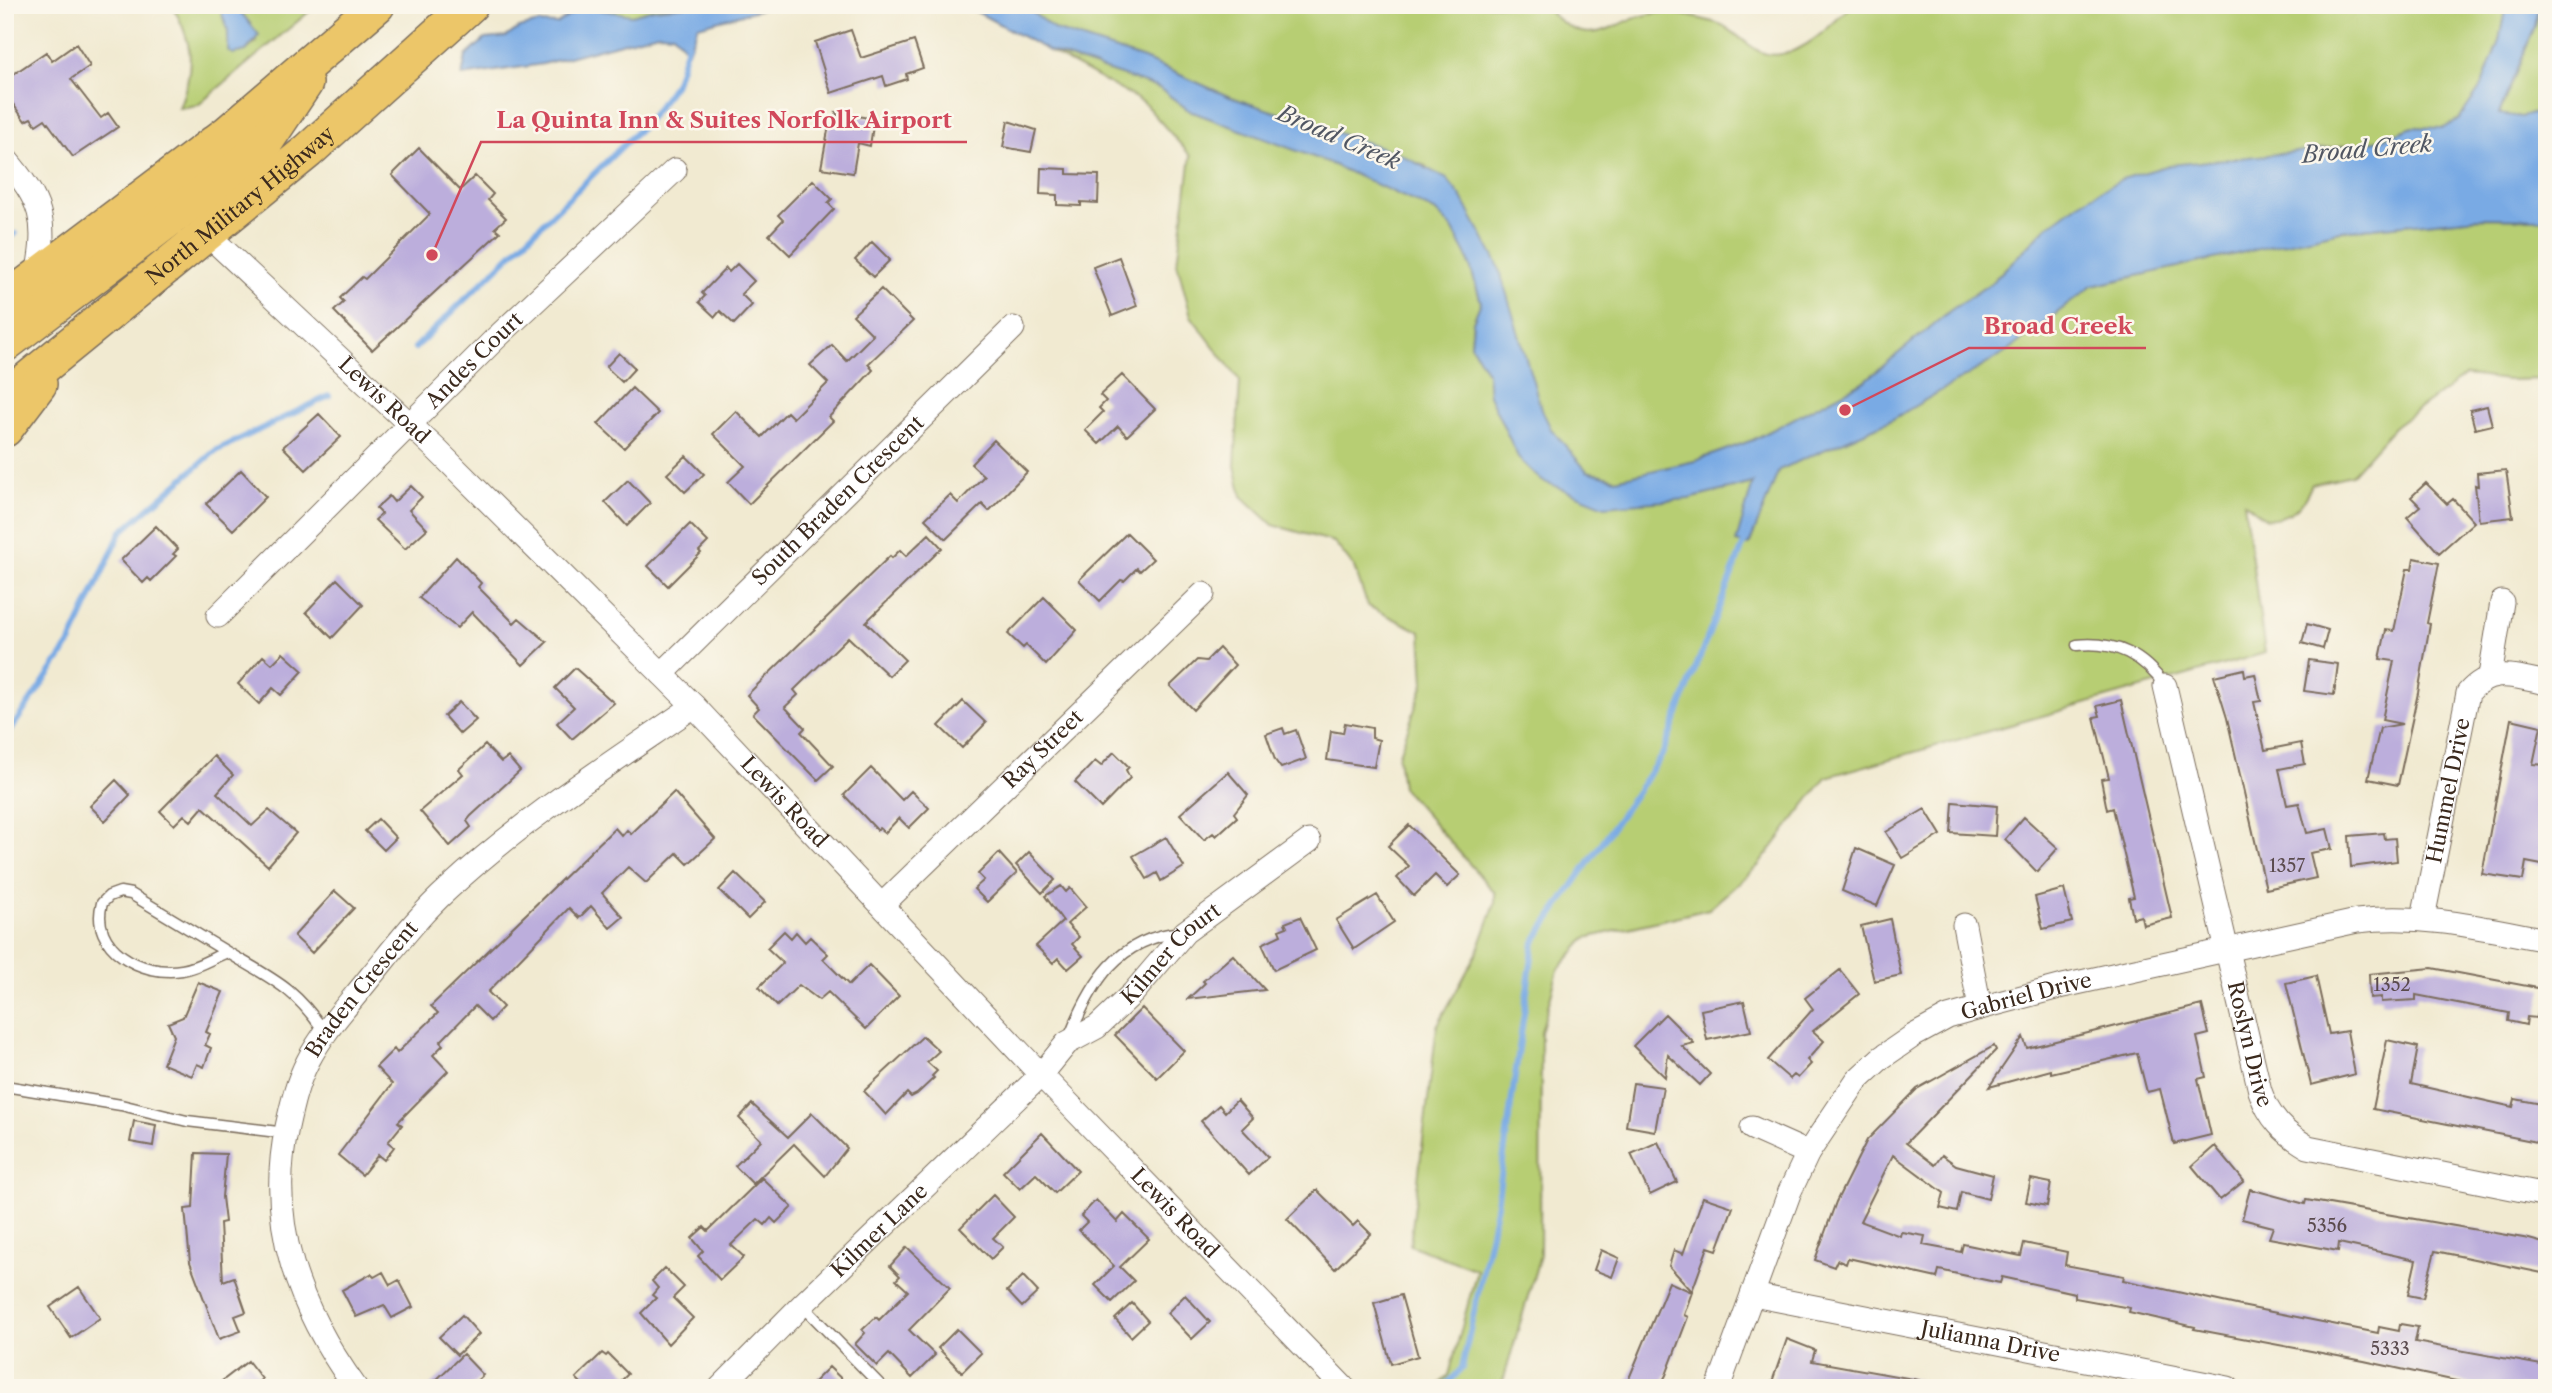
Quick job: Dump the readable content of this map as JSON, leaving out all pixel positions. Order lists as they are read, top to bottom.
{
  "streets": {
    "main road": ["North Military Highway"],
    "street": [
      "Andes Court",
      "Lewis Road",
      "South Braden Crescent",
      "Ray Street",
      "Hummel Drive",
      "Kilmer Court",
      "Braden Crescent",
      "Gabriel Drive",
      "Roslyn Drive",
      "Kilmer Lane",
      "Julianna Drive"
    ]
  },
  "crossings": [
    ["North Military Highway", "Lewis Road"],
    ["Andes Court", "Lewis Road"],
    ["Lewis Road", "South Braden Crescent"],
    ["Lewis Road", "Ray Street"],
    ["Lewis Road", "Kilmer Court"],
    ["Lewis Road", "Braden Crescent"],
    ["Lewis Road", "Kilmer Lane"],
    ["Hummel Drive", "Gabriel Drive"],
    ["Kilmer Court", "Kilmer Lane"],
    ["Gabriel Drive", "Roslyn Drive"],
    ["Gabriel Drive", "Julianna Drive"]
  ],
  "water": ["Broad Creek"],
  "places": ["La Quinta Inn & Suites Norfolk Airport", "Broad Creek"],
  "house_numbers": [
    "1357",
    "1352",
    "5356",
    "5333"
  ]
}
